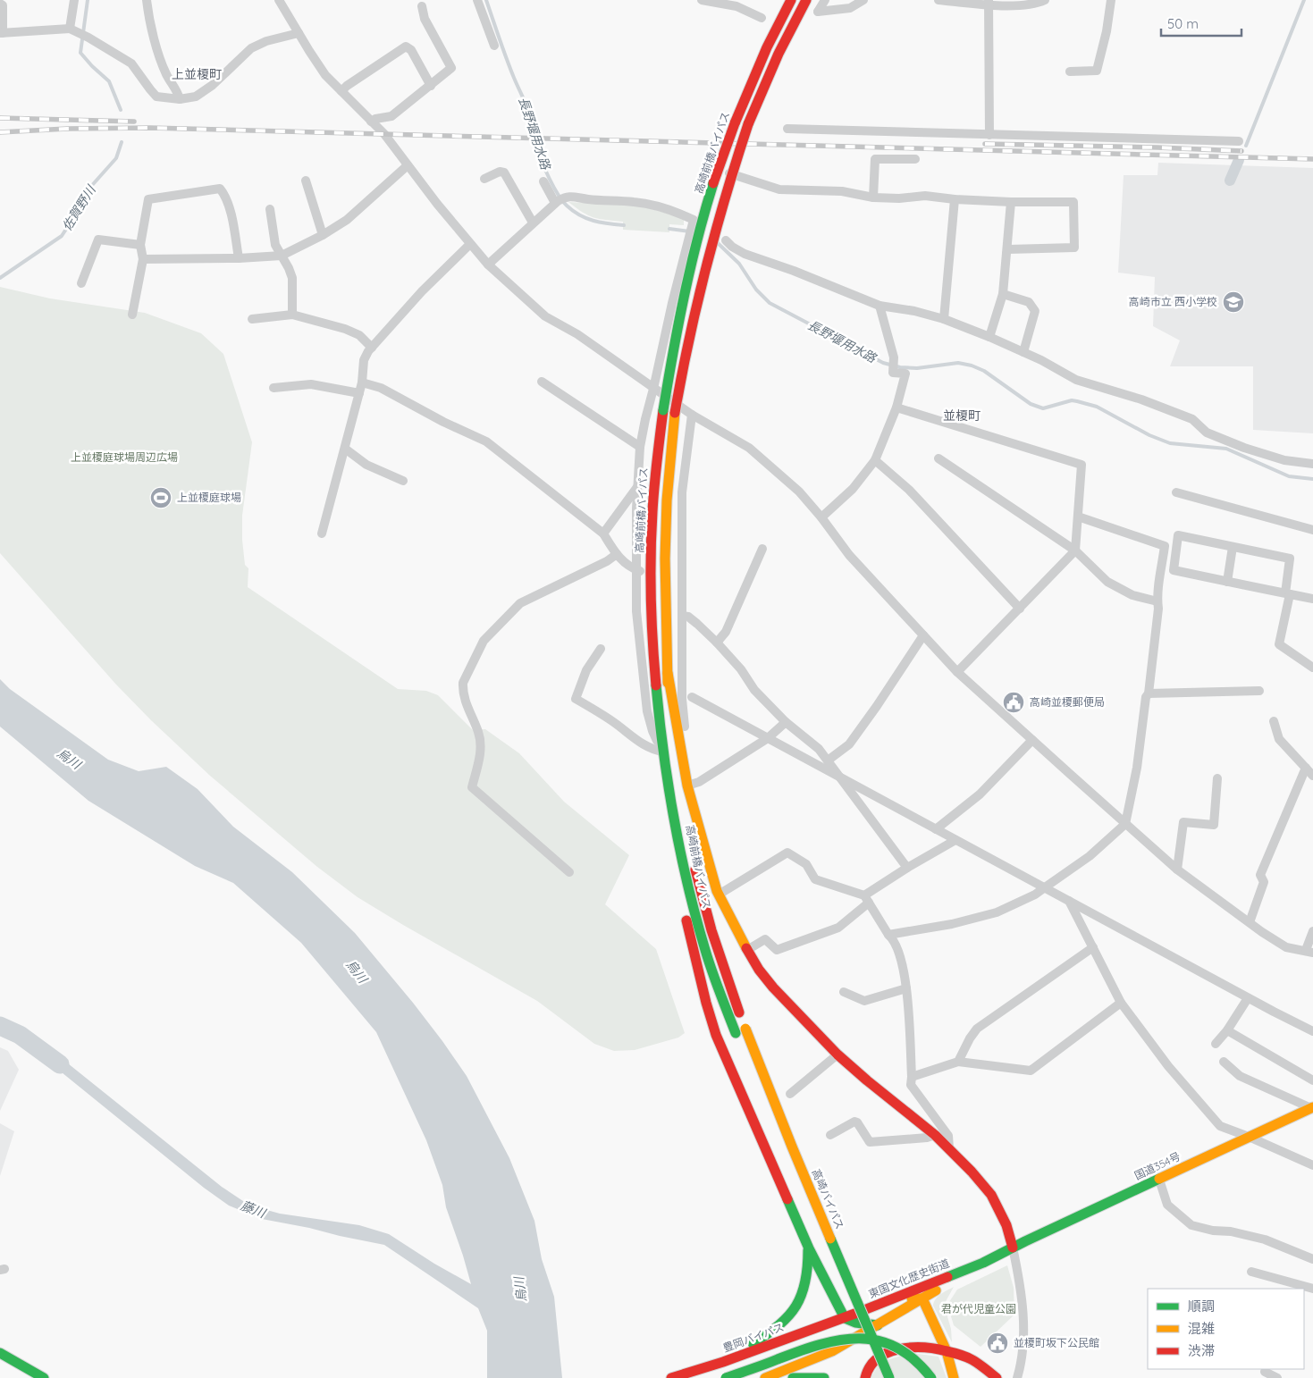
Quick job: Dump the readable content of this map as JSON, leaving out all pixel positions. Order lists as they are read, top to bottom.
{
  "streets": {
    "main road": [
      "高崎前橋バイパス",
      "国道354号",
      "高崎バイパス",
      "東国文化歴史街道",
      "豊岡バイパス"
    ]
  },
  "crossings": [
    ["高崎前橋バイパス", "高崎バイパス"],
    ["国道354号", "東国文化歴史街道"],
    ["東国文化歴史街道", "豊岡バイパス"]
  ],
  "districts": ["上並榎町", "並榎町"],
  "water": [
    "長野堰用水路",
    "佐賀野川",
    "烏川",
    "藤川"
  ],
  "parks": ["上並榎庭球場周辺広場", "君が代児童公園"],
  "places": {
    "school or university": ["高崎市立 西小学校"],
    "sports": ["上並榎庭球場"],
    "public building": ["高崎並榎郵便局", "並榎町坂下公民館"]
  },
  "legend": ["順調", "混雑", "渋滞"],
  "scale_bar": "50 m"
}
